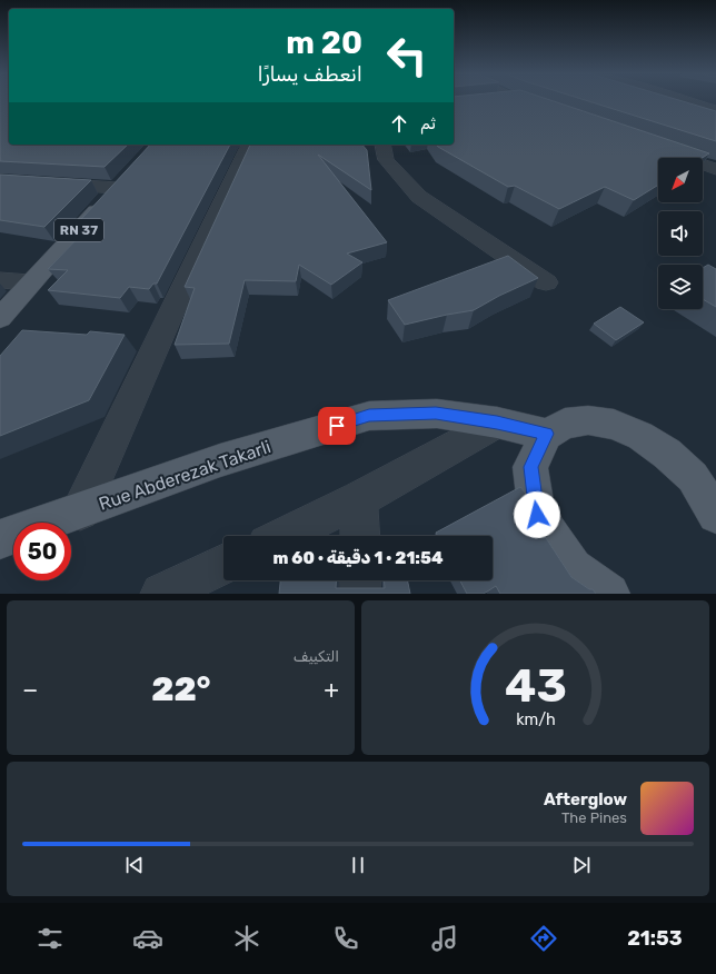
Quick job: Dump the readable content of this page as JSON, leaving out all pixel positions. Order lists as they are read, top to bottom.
{
  "streets": {
    "main road": ["RN 37", "Rue Abderezak Takarli"]
  },
  "north": "bottom left",
  "page": {
    "turn": ["20 m", "انعطف يسارًا"],
    "then": "ثم",
    "limit": "50",
    "trip": "21:54 · 1 دقيقة · 60 m",
    "tile": "التكييف",
    "heat": ["−", "22°", "+"],
    "song": ["Afterglow", "The Pines"],
    "tabs": "21:53",
    "gauge": ["43", "km/h"]
  }
}
